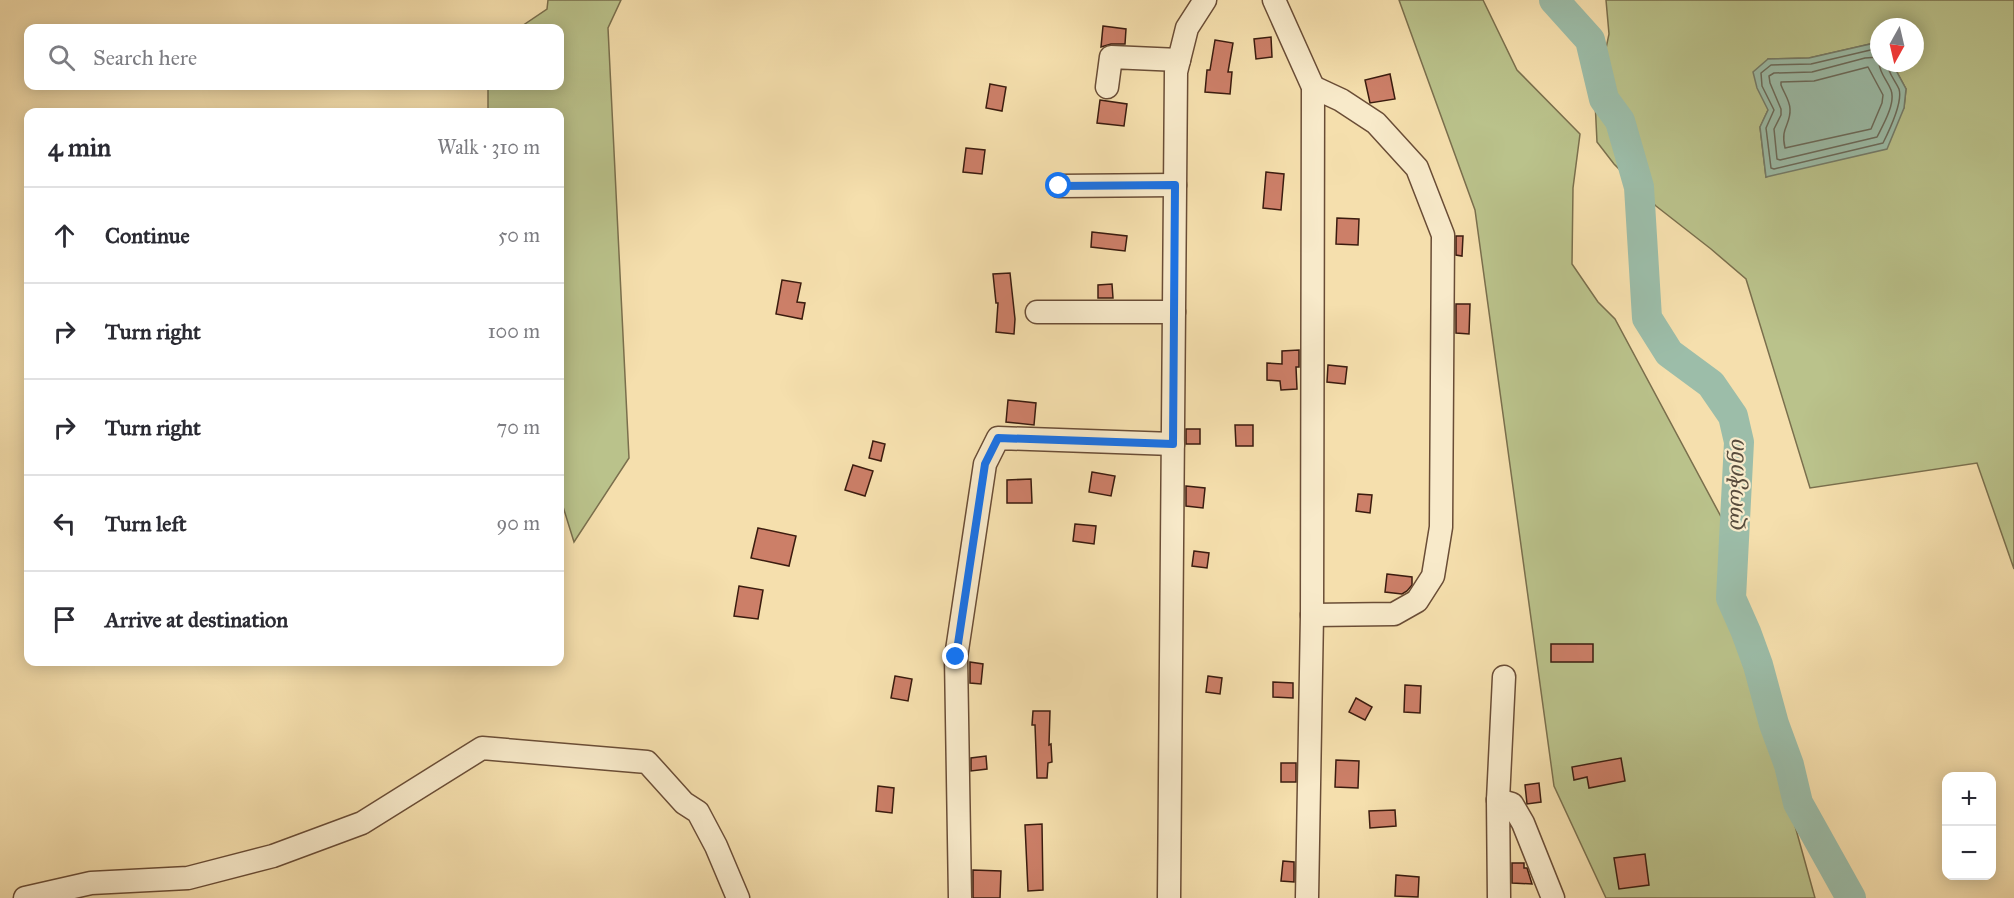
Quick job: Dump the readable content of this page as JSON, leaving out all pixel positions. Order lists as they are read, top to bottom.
{
  "water": ["ლოჭინი"],
  "north": "bottom",
  "page": {
    "search": "Search here",
    "heading": ["4 min", "Walk · 310 m"],
    "list": [
      ["Continue", "50 m"],
      ["Turn right", "100 m"],
      ["Turn right", "70 m"],
      ["Turn left", "90 m"],
      "Arrive at destination"
    ],
    "map_buttons": ["+", "−"]
  }
}
